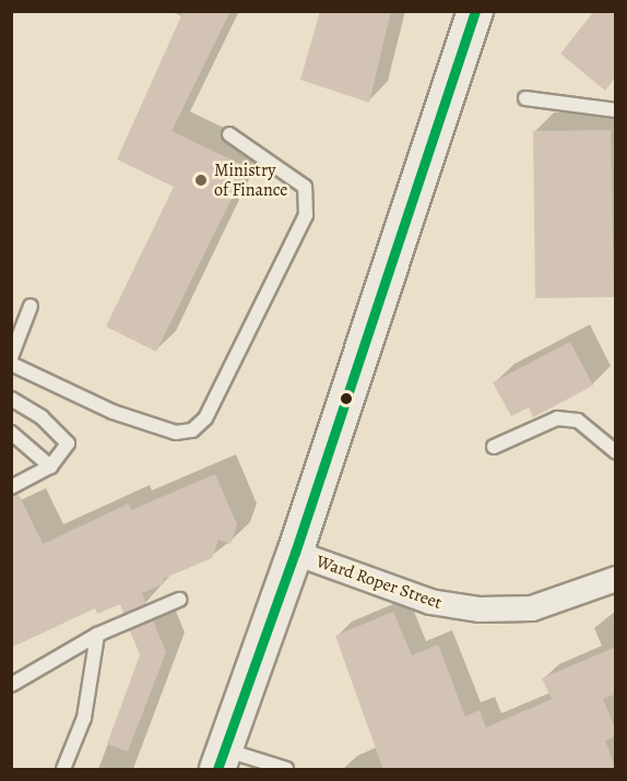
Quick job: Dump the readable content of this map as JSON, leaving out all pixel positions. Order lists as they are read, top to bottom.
{
  "streets": {
    "street": ["Ward Roper Street"]
  },
  "places": ["Ministry of Finance"]
}
